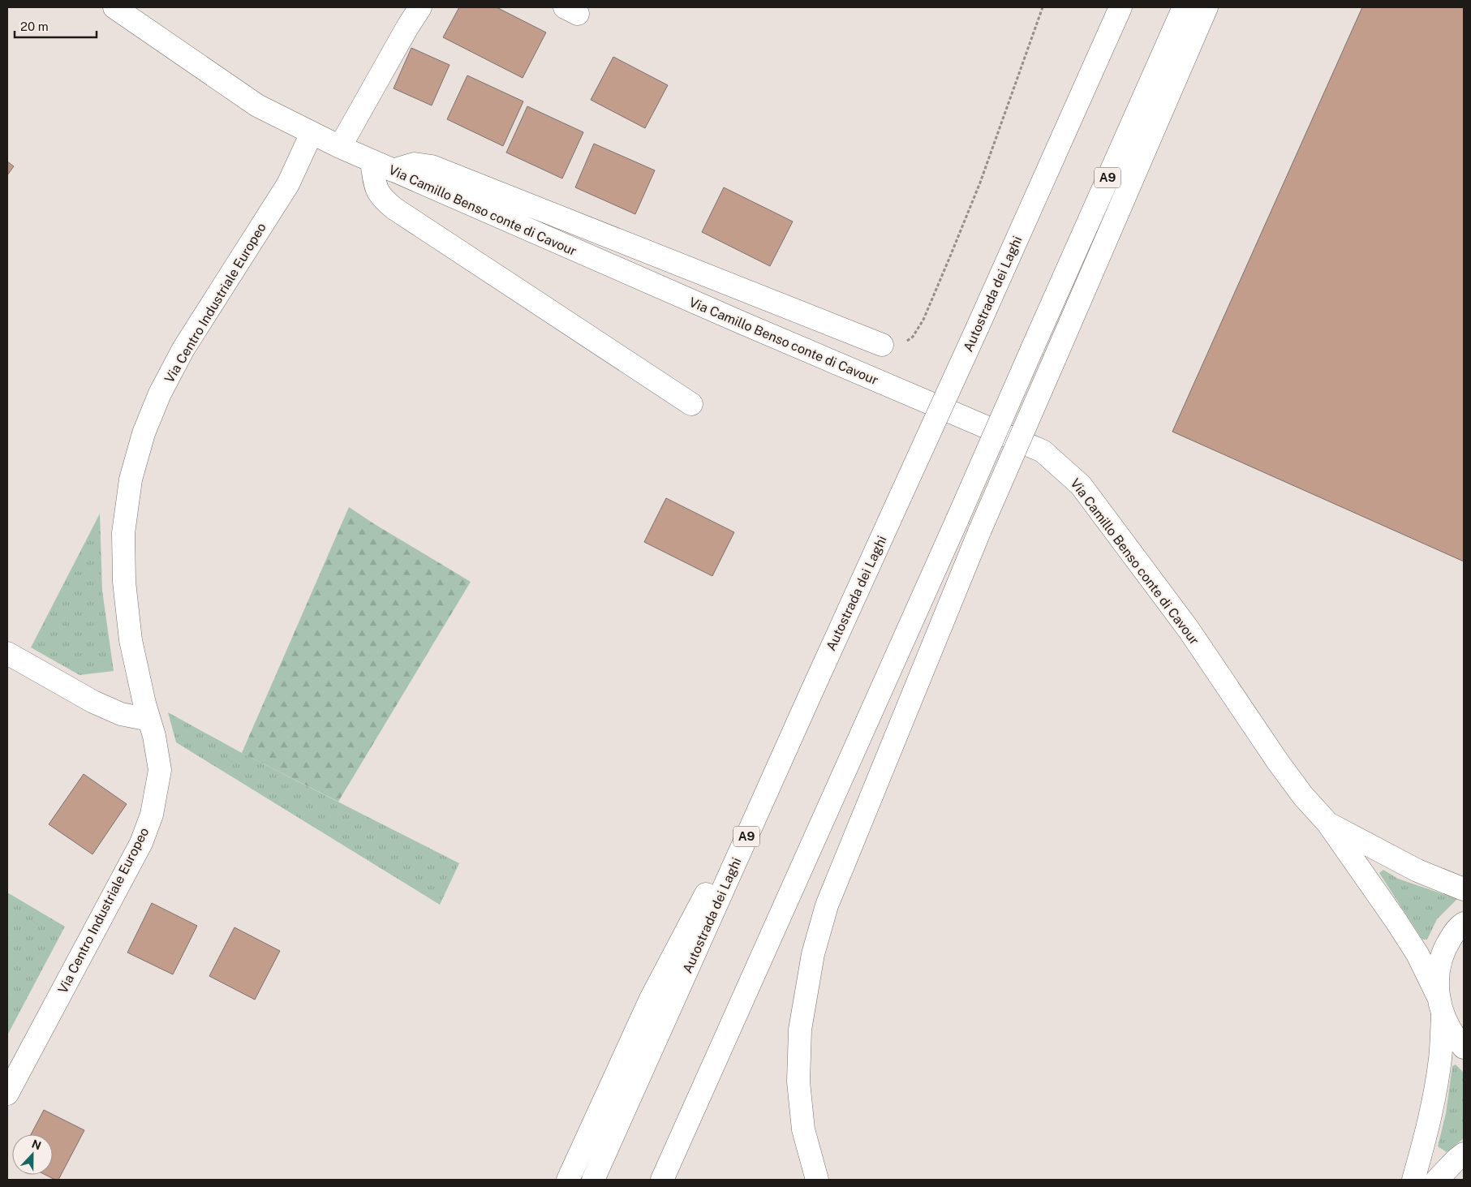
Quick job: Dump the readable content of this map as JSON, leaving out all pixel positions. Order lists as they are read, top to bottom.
{
  "streets": {
    "main road": [
      "A9",
      "Via Camillo Benso conte di Cavour",
      "Autostrada dei Laghi",
      "Via Centro Industriale Europeo"
    ]
  },
  "crossings": [
    ["Via Camillo Benso conte di Cavour", "Via Centro Industriale Europeo"]
  ],
  "scale_bar": "20 m",
  "north": "top"
}
